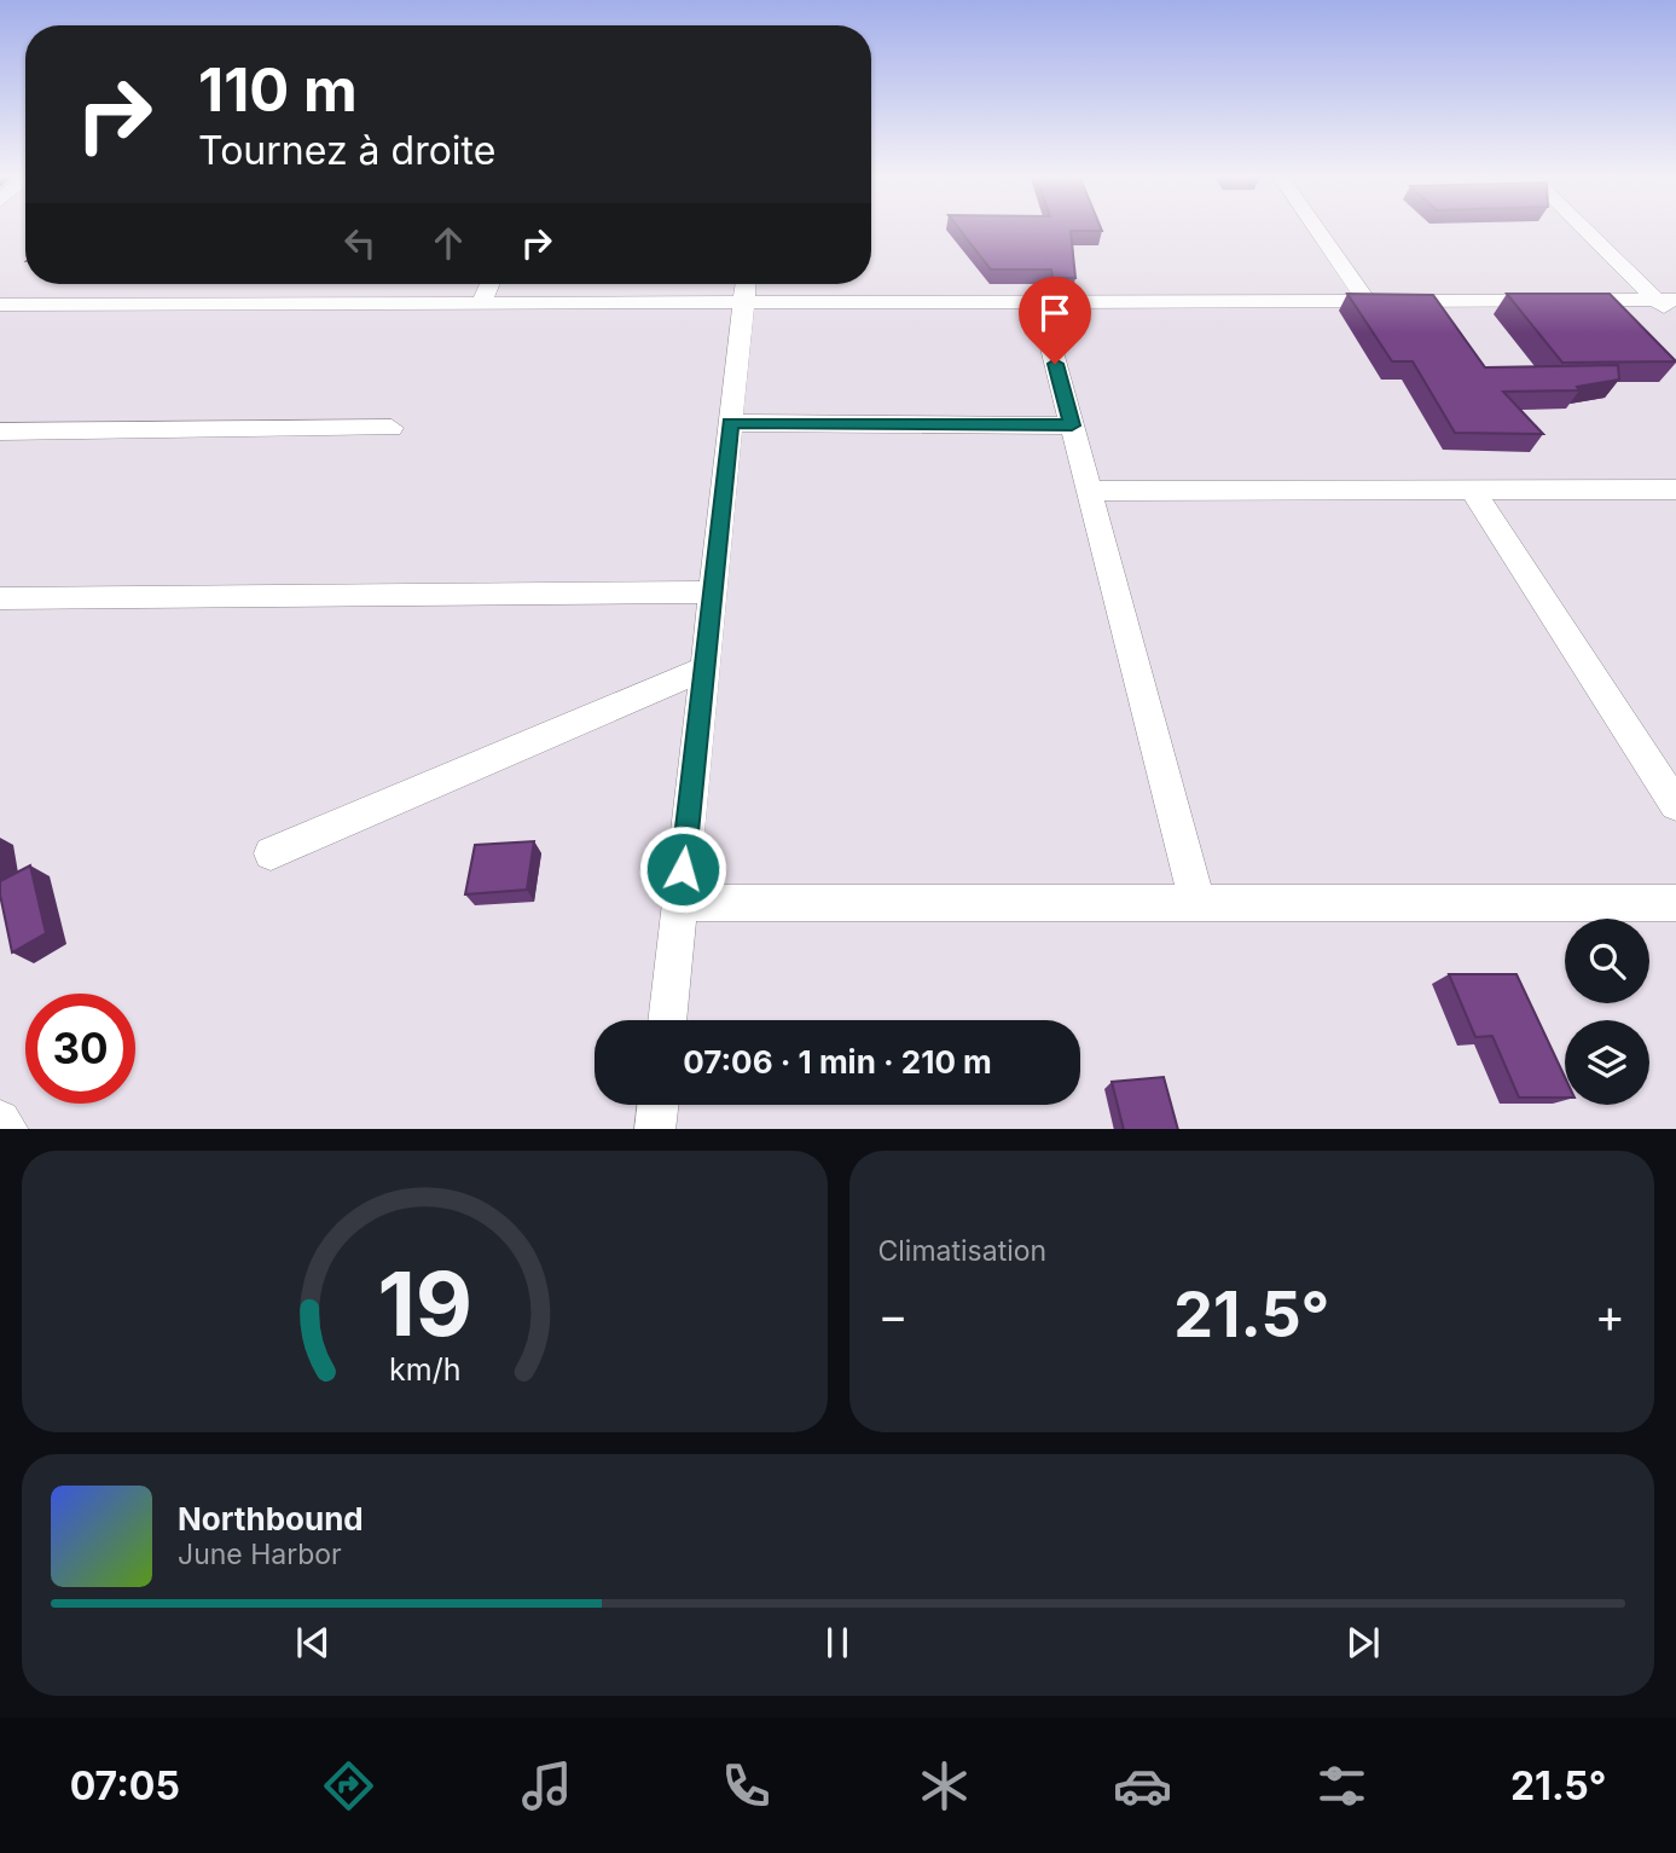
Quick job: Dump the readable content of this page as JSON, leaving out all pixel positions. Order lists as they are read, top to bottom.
{
  "page": {
    "turn": ["110 m", "Tournez à droite"],
    "limit": "30",
    "trip": "07:06 · 1 min · 210 m",
    "tile": "Climatisation",
    "heat": ["−", "21.5°", "+"],
    "song": ["Northbound", "June Harbor"],
    "tabs": ["07:05", "21.5°"],
    "gauge": ["19", "km/h"]
  }
}
